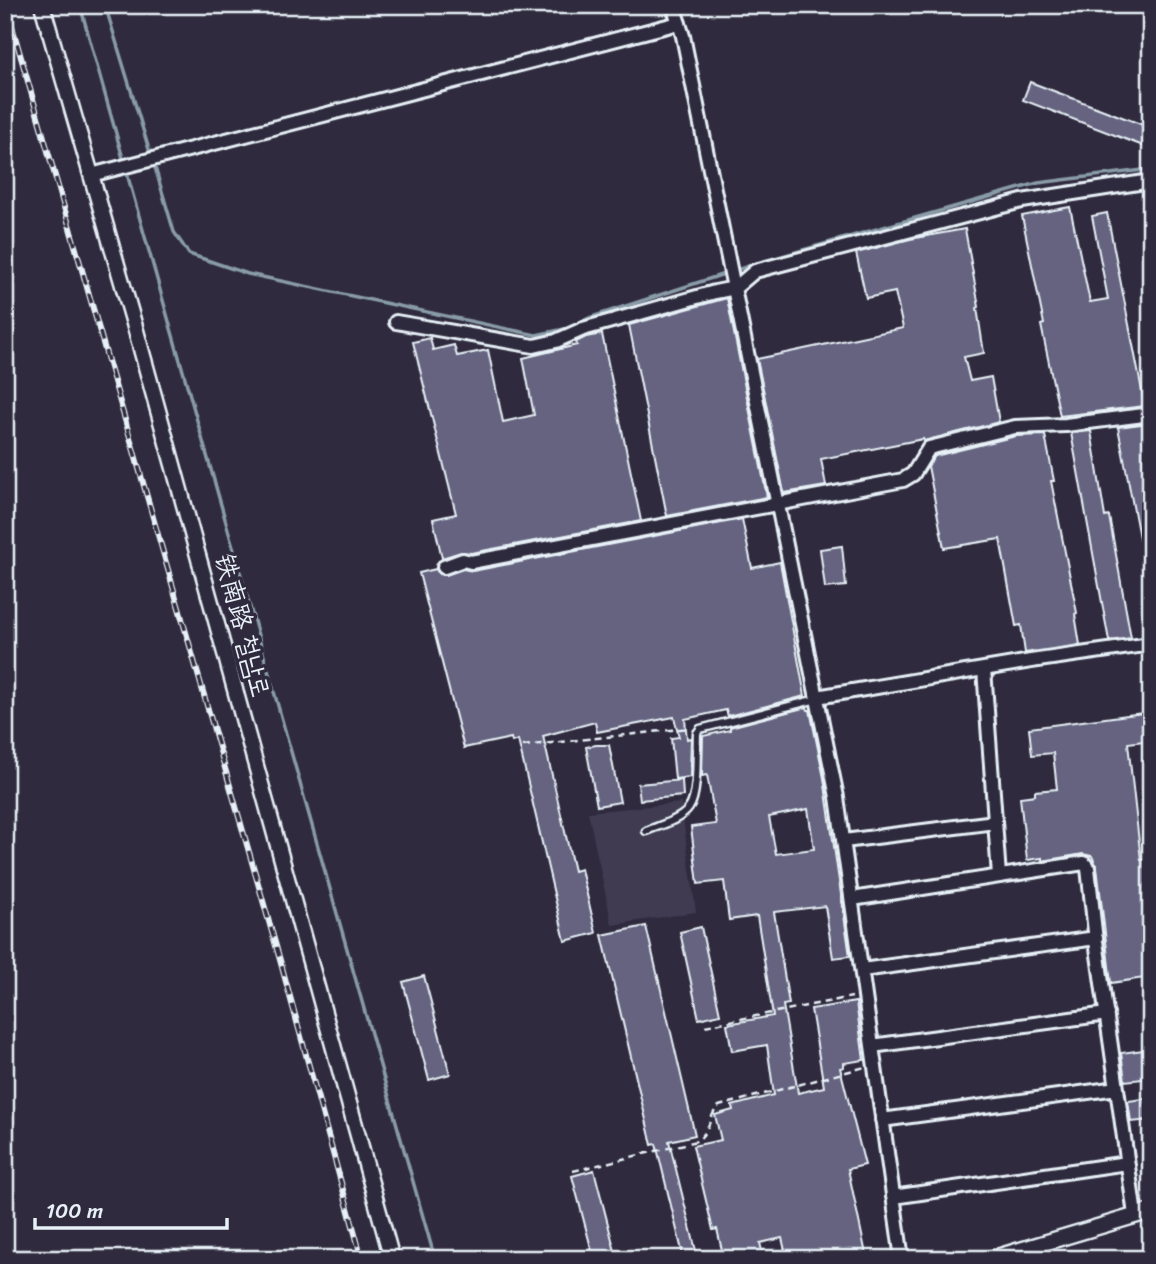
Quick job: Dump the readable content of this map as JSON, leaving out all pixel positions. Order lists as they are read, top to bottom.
{
  "streets": {
    "street": ["铁南路 철남로"]
  },
  "scale_bar": "100 m"
}
